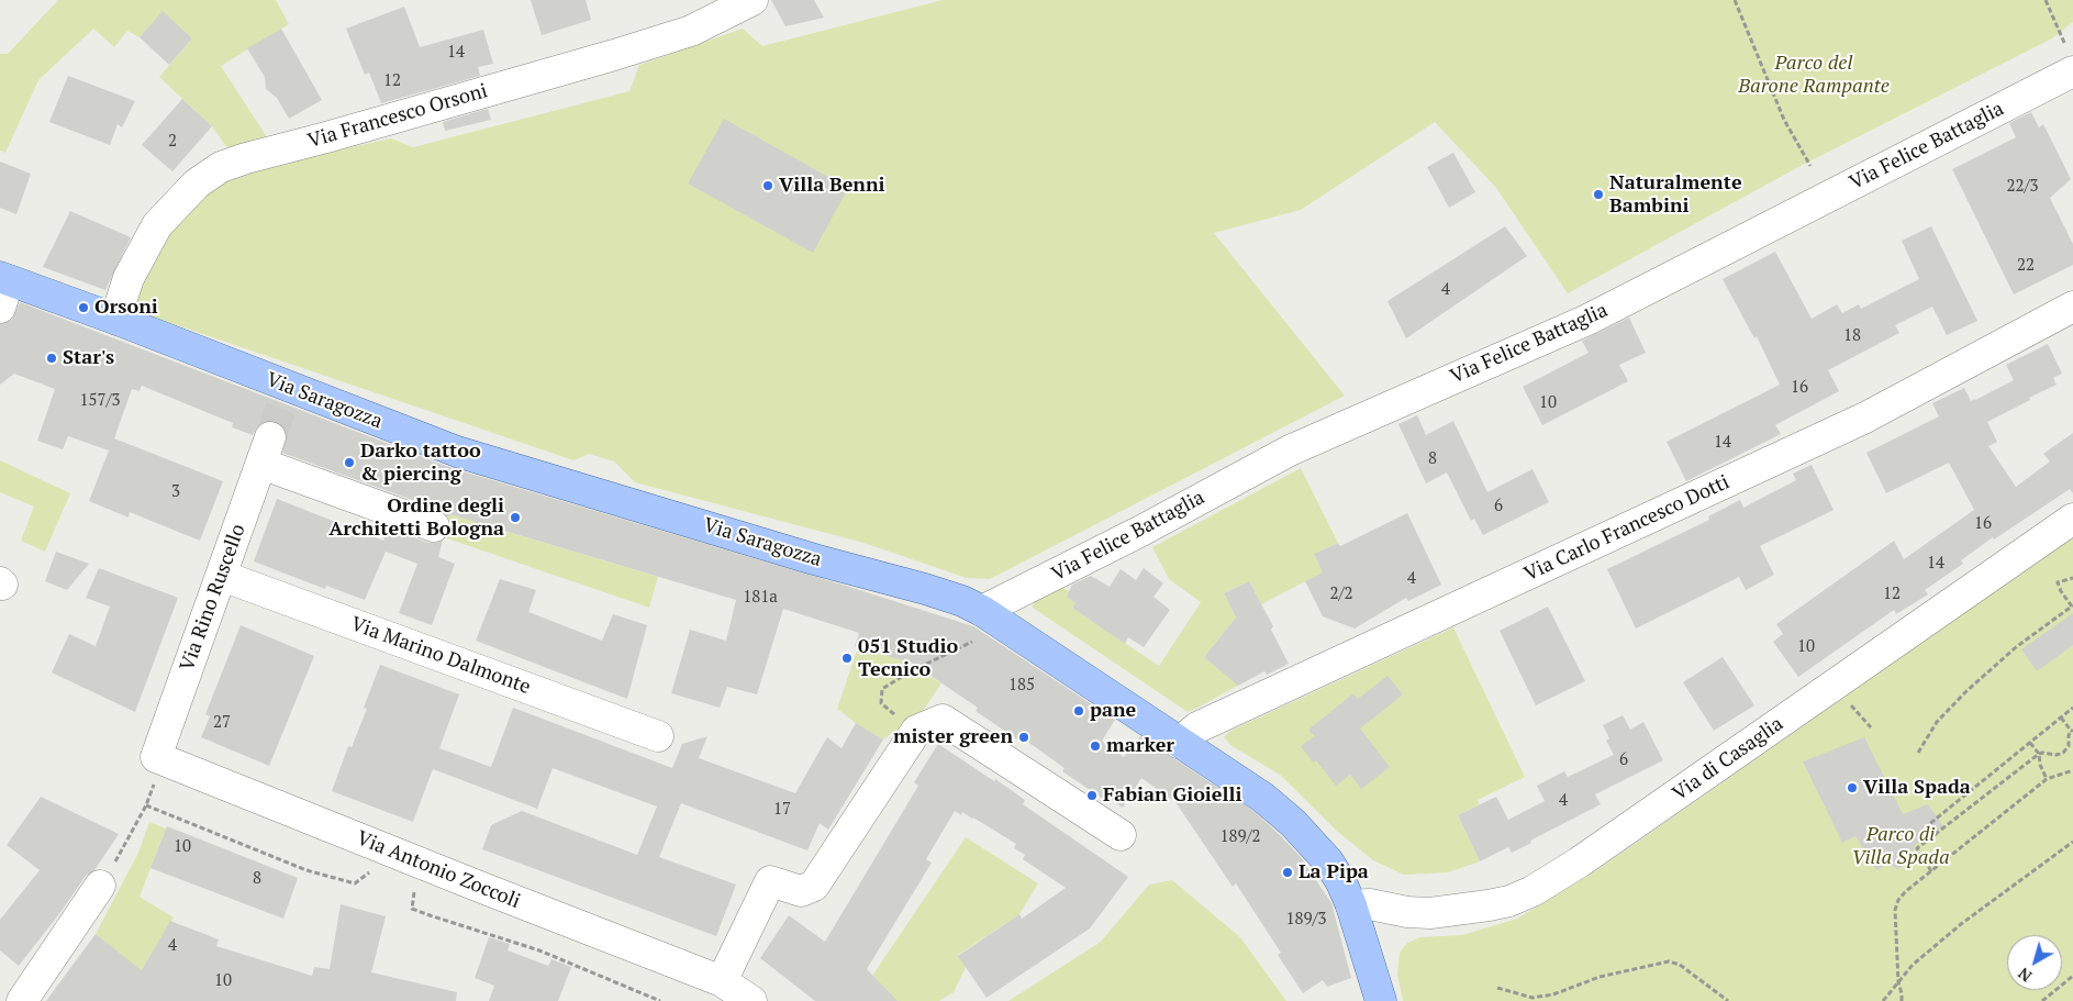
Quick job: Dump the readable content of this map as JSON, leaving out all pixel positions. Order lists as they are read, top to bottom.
{
  "streets": {
    "main road": ["Via Saragozza"],
    "street": [
      "Via Francesco Orsoni",
      "Via Felice Battaglia",
      "Via Carlo Francesco Dotti",
      "Via Rino Ruscello",
      "Via Marino Dalmonte",
      "Via di Casaglia",
      "Via Antonio Zoccoli"
    ]
  },
  "crossings": [
    ["Via Francesco Orsoni", "Via Saragozza"],
    ["Via Felice Battaglia", "Via Saragozza"],
    ["Via Saragozza", "Via Carlo Francesco Dotti"],
    ["Via Saragozza", "Via di Casaglia"],
    ["Via Rino Ruscello", "Via Marino Dalmonte"],
    ["Via Rino Ruscello", "Via Antonio Zoccoli"]
  ],
  "parks": ["Parco del Barone Rampante", "Parco di Villa Spada"],
  "places": [
    "Villa Benni",
    "Naturalmente Bambini",
    "Orsoni",
    "Star's",
    "Darko tattoo & piercing",
    "Ordine degli Architetti Bologna",
    "051 Studio Tecnico",
    "pane",
    "mister green",
    "marker",
    "Villa Spada",
    "Fabian Gioielli",
    "La Pipa"
  ],
  "house_numbers": [
    "14",
    "12",
    "2",
    "22/3",
    "22",
    "4",
    "18",
    "16",
    "157/3",
    "10",
    "14",
    "8",
    "3",
    "6",
    "16",
    "14",
    "4",
    "2/2",
    "12",
    "181a",
    "10",
    "185",
    "27",
    "6",
    "4",
    "17",
    "189/2",
    "10",
    "8",
    "189/3",
    "4",
    "10"
  ],
  "north": "bottom left"
}
